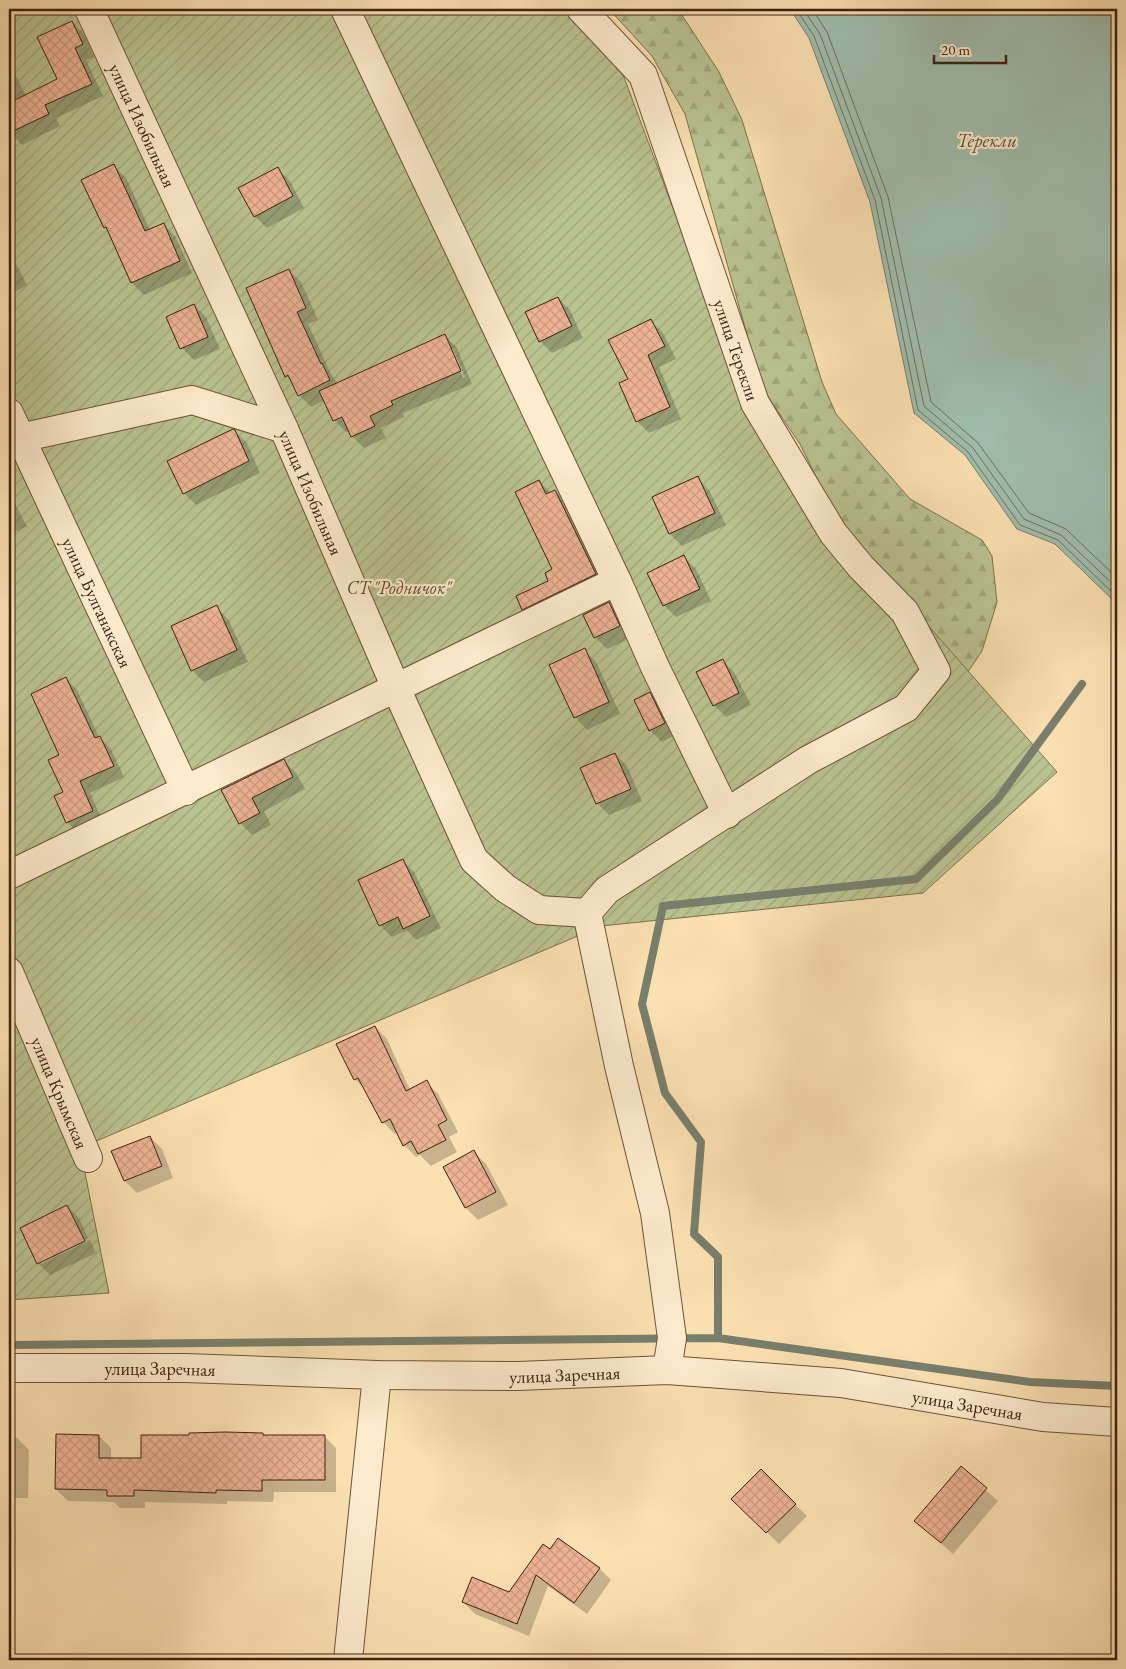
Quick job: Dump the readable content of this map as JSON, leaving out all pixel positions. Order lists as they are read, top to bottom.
{
  "streets": {
    "street": [
      "улица Изобильная",
      "улица Терекли",
      "улица Булганакская",
      "улица Крымская",
      "улица Заречная"
    ]
  },
  "water": ["Терекли"],
  "parks": ["СТ \"Родничок\""],
  "scale_bar": "20 m"
}
